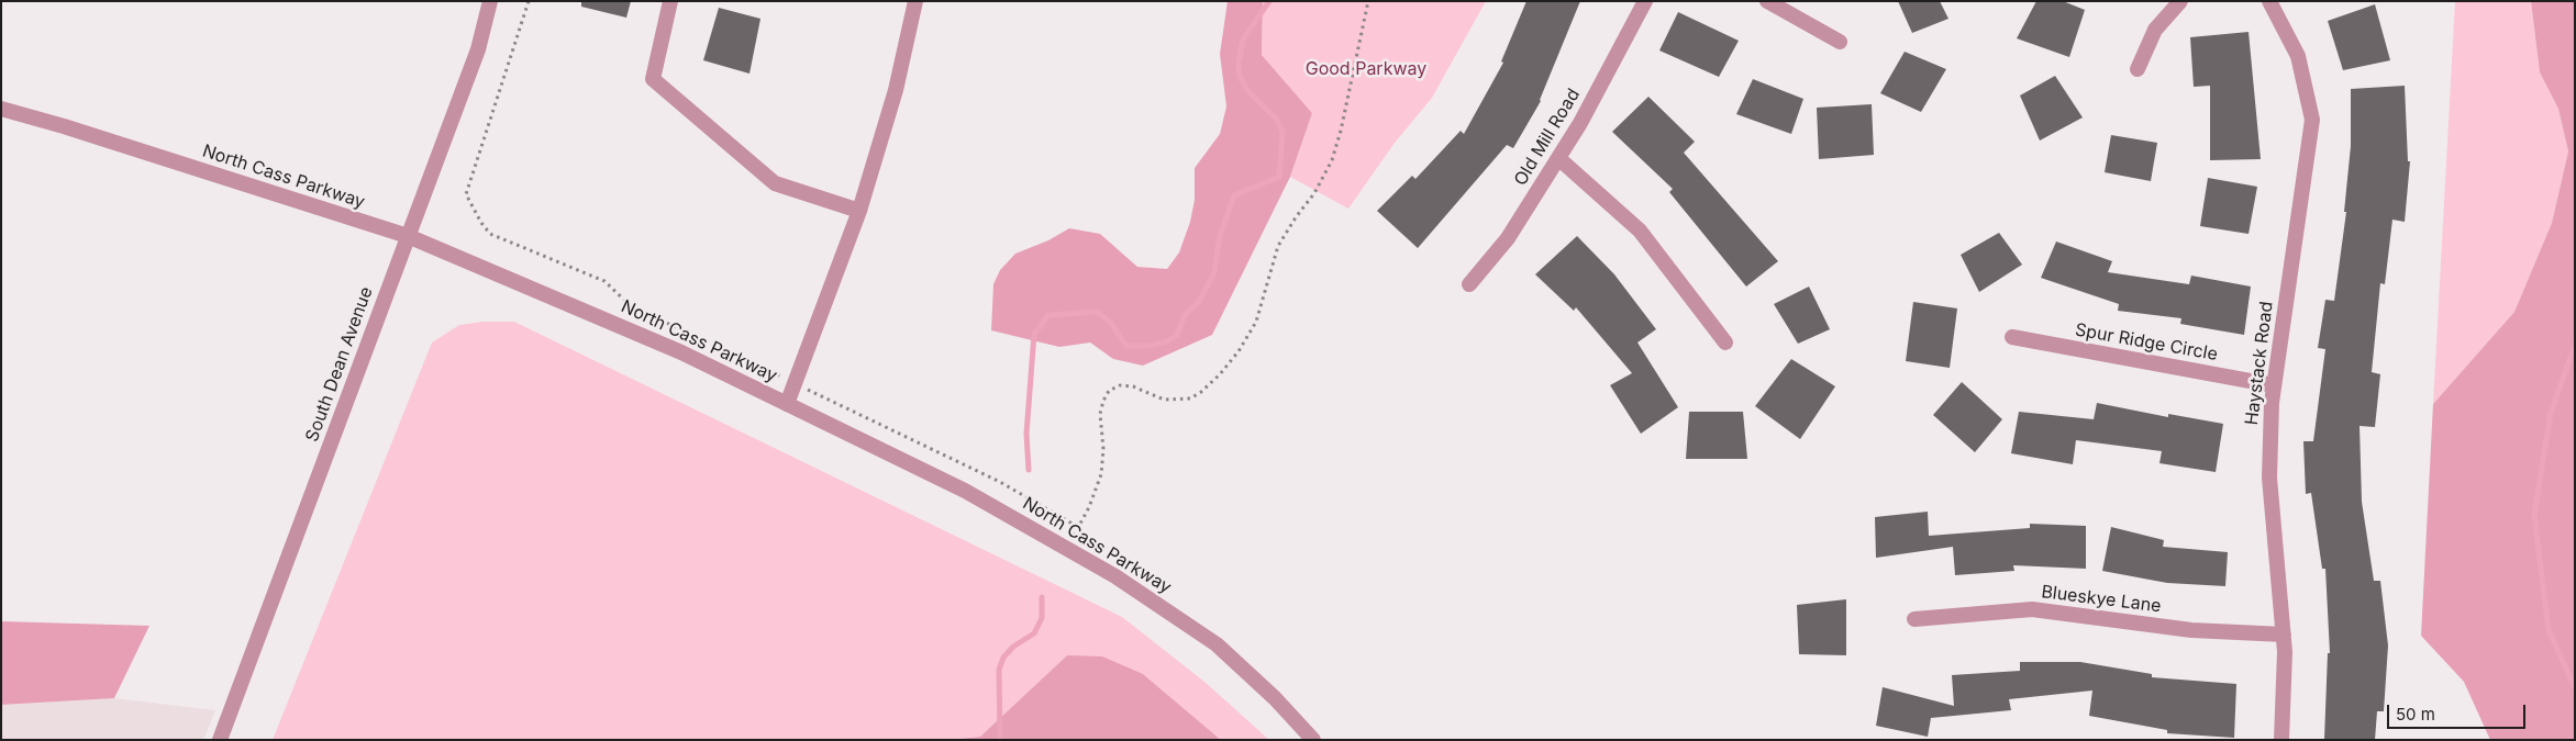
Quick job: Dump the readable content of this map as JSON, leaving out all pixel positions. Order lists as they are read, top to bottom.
{
  "streets": {
    "street": [
      "Old Mill Road",
      "North Cass Parkway",
      "Spur Ridge Circle",
      "Haystack Road",
      "South Dean Avenue",
      "Blueskye Lane"
    ]
  },
  "crossings": [
    ["North Cass Parkway", "South Dean Avenue"],
    ["Spur Ridge Circle", "Haystack Road"],
    ["Haystack Road", "Blueskye Lane"]
  ],
  "parks": ["Good Parkway"],
  "scale_bar": "50 m"
}
